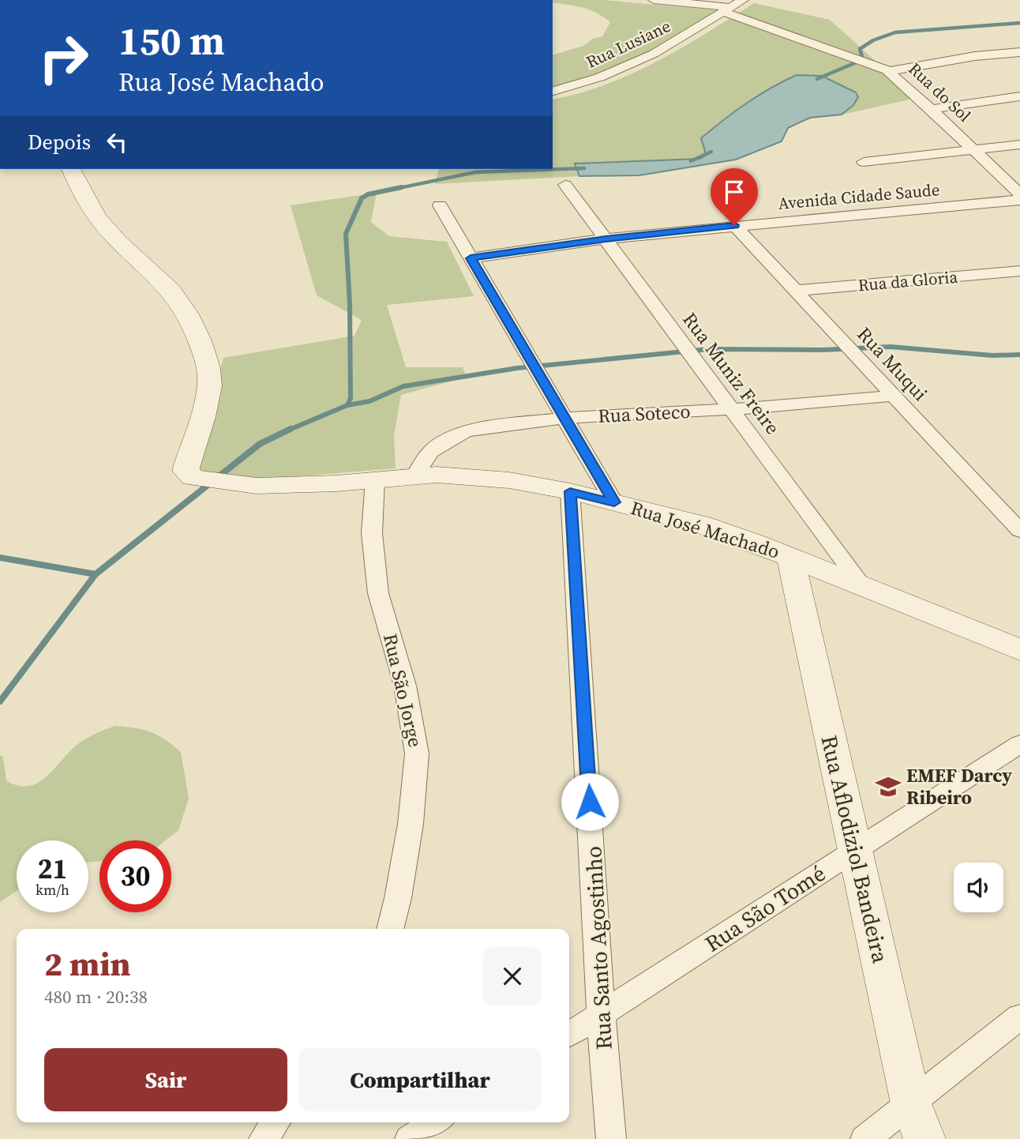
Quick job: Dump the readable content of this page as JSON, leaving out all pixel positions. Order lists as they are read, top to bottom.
{
  "streets": {
    "street": [
      "Rua Lusiane",
      "Rua do Sol",
      "Avenida Cidade Saude",
      "Rua da Gloria",
      "Rua Muqui",
      "Rua Muniz Freire",
      "Rua Soteco",
      "Rua José Machado",
      "Rua São Jorge",
      "Rua Aflodiziol Bandeira",
      "Rua São Tomé",
      "Rua Santo Agostinho"
    ]
  },
  "crossings": [
    ["Rua Lusiane", "Rua do Sol"],
    ["Avenida Cidade Saude", "Rua Muqui"],
    ["Avenida Cidade Saude", "Rua Muniz Freire"],
    ["Rua da Gloria", "Rua Muqui"],
    ["Rua Muqui", "Rua Soteco"],
    ["Rua Muniz Freire", "Rua Soteco"],
    ["Rua Muniz Freire", "Rua José Machado"],
    ["Rua Soteco", "Rua José Machado"],
    ["Rua José Machado", "Rua São Jorge"],
    ["Rua José Machado", "Rua Aflodiziol Bandeira"],
    ["Rua José Machado", "Rua Santo Agostinho"],
    ["Rua Aflodiziol Bandeira", "Rua São Tomé"],
    ["Rua São Tomé", "Rua Santo Agostinho"]
  ],
  "places": {
    "school or university": ["EMEF Darcy Ribeiro"]
  },
  "page": {
    "turn": ["150 m", "Rua José Machado"],
    "then": "Depois",
    "speed": "21 km/h",
    "limit": "30",
    "heading": ["2 min", "480 m · 20:38"],
    "buttons": ["Sair", "Compartilhar"]
  }
}
